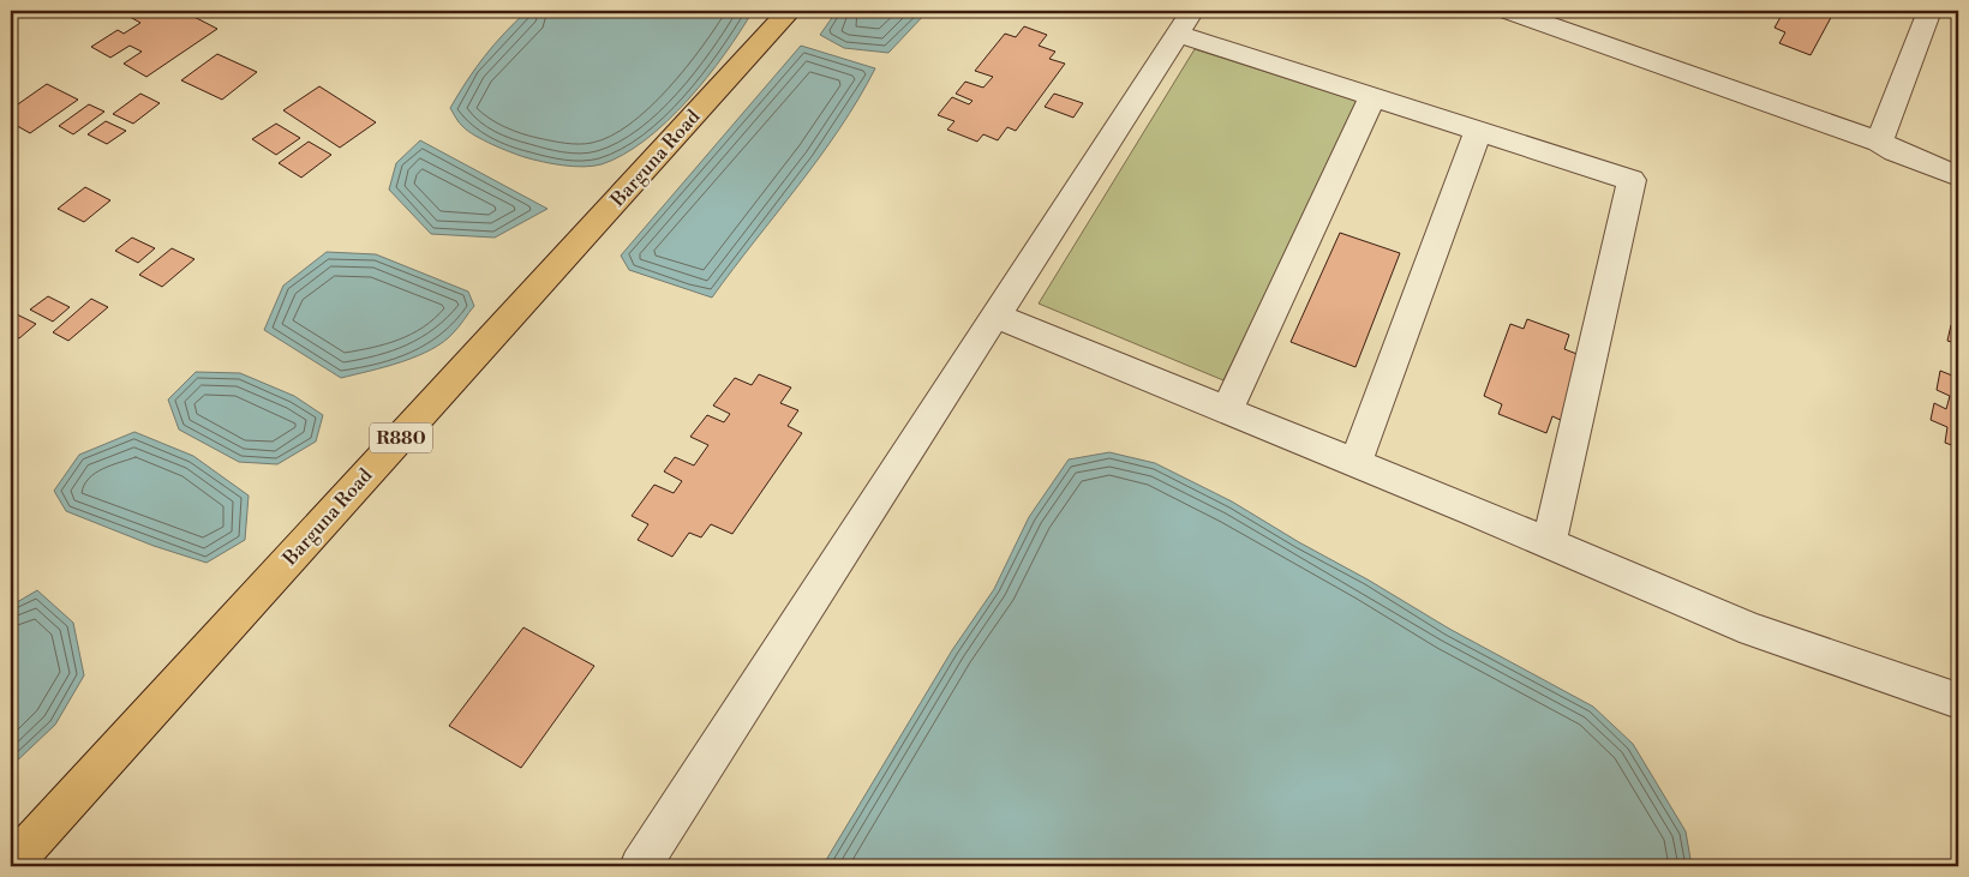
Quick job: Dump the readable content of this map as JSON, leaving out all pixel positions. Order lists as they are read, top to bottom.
{
  "streets": {
    "main road": ["Barguna Road", "R880"]
  }
}
